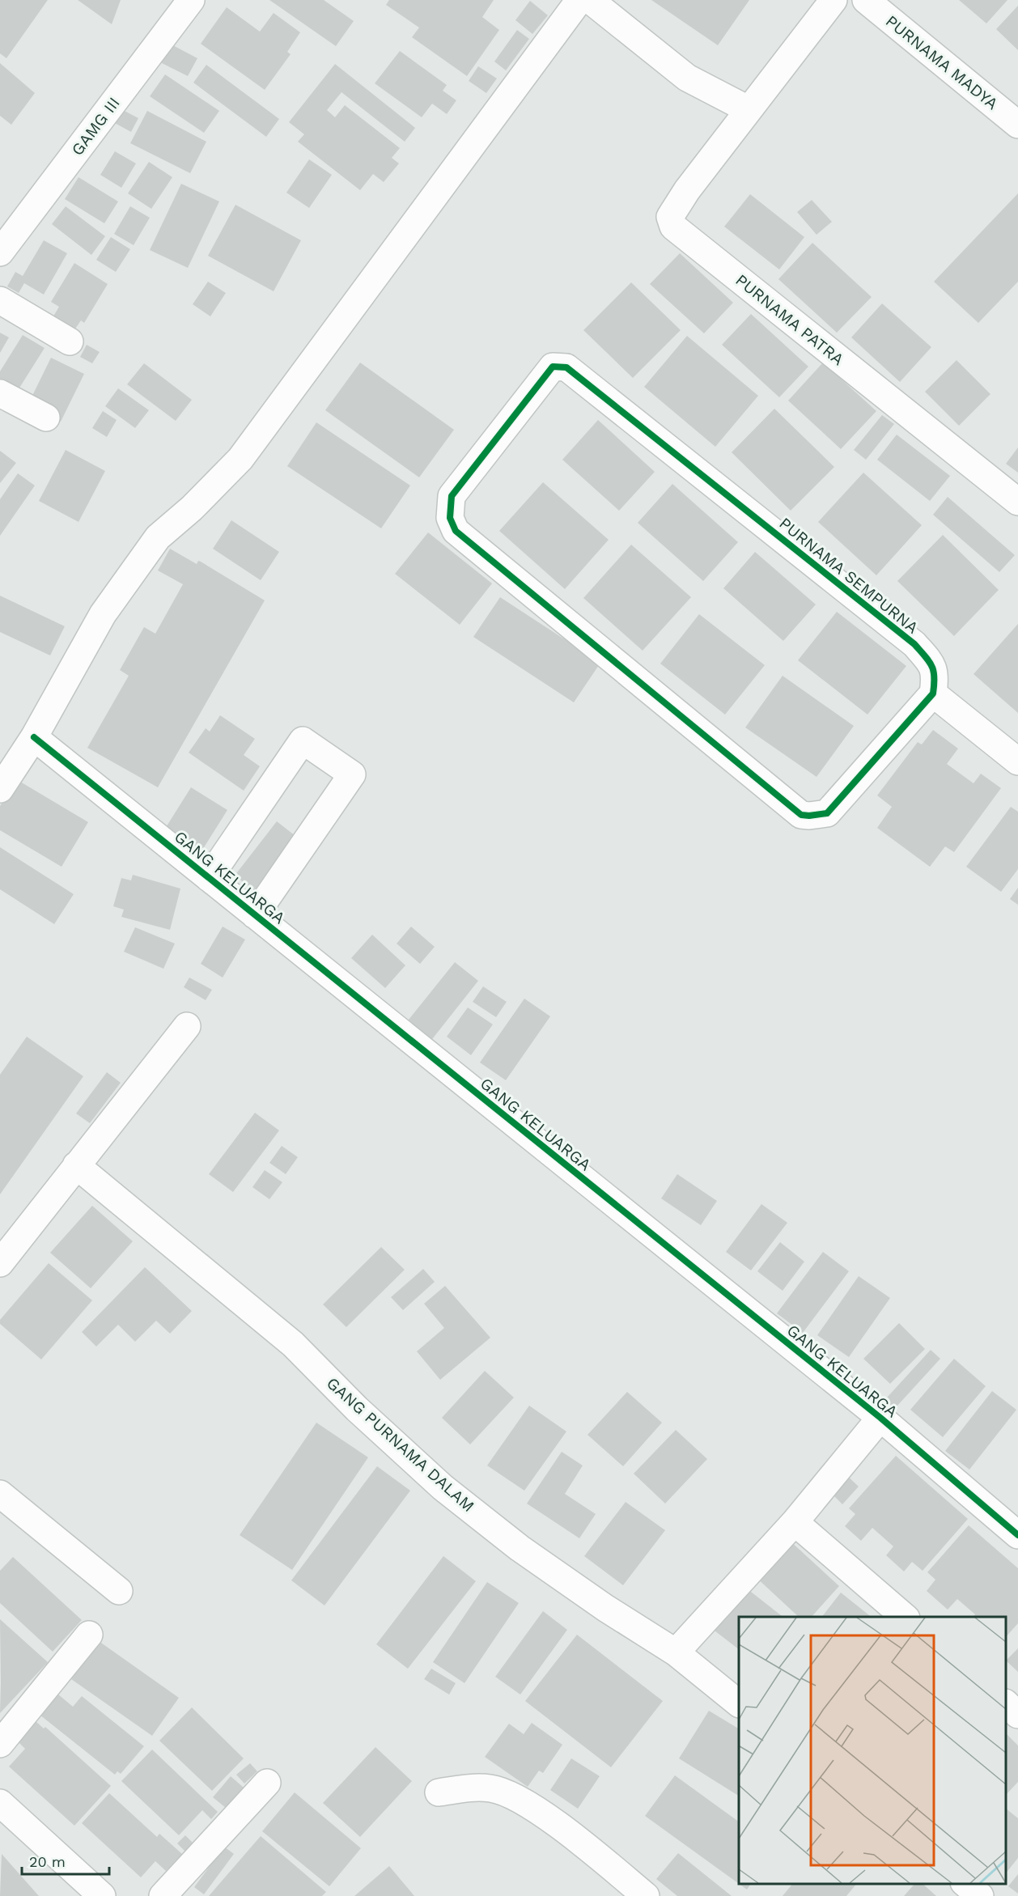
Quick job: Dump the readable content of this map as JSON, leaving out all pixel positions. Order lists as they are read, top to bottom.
{
  "streets": {
    "street": [
      "PURNAMA MADYA",
      "GAMG III",
      "PURNAMA PATRA",
      "PURNAMA SEMPURNA",
      "GANG KELUARGA",
      "GANG PURNAMA DALAM"
    ]
  },
  "scale_bar": "20 m"
}
